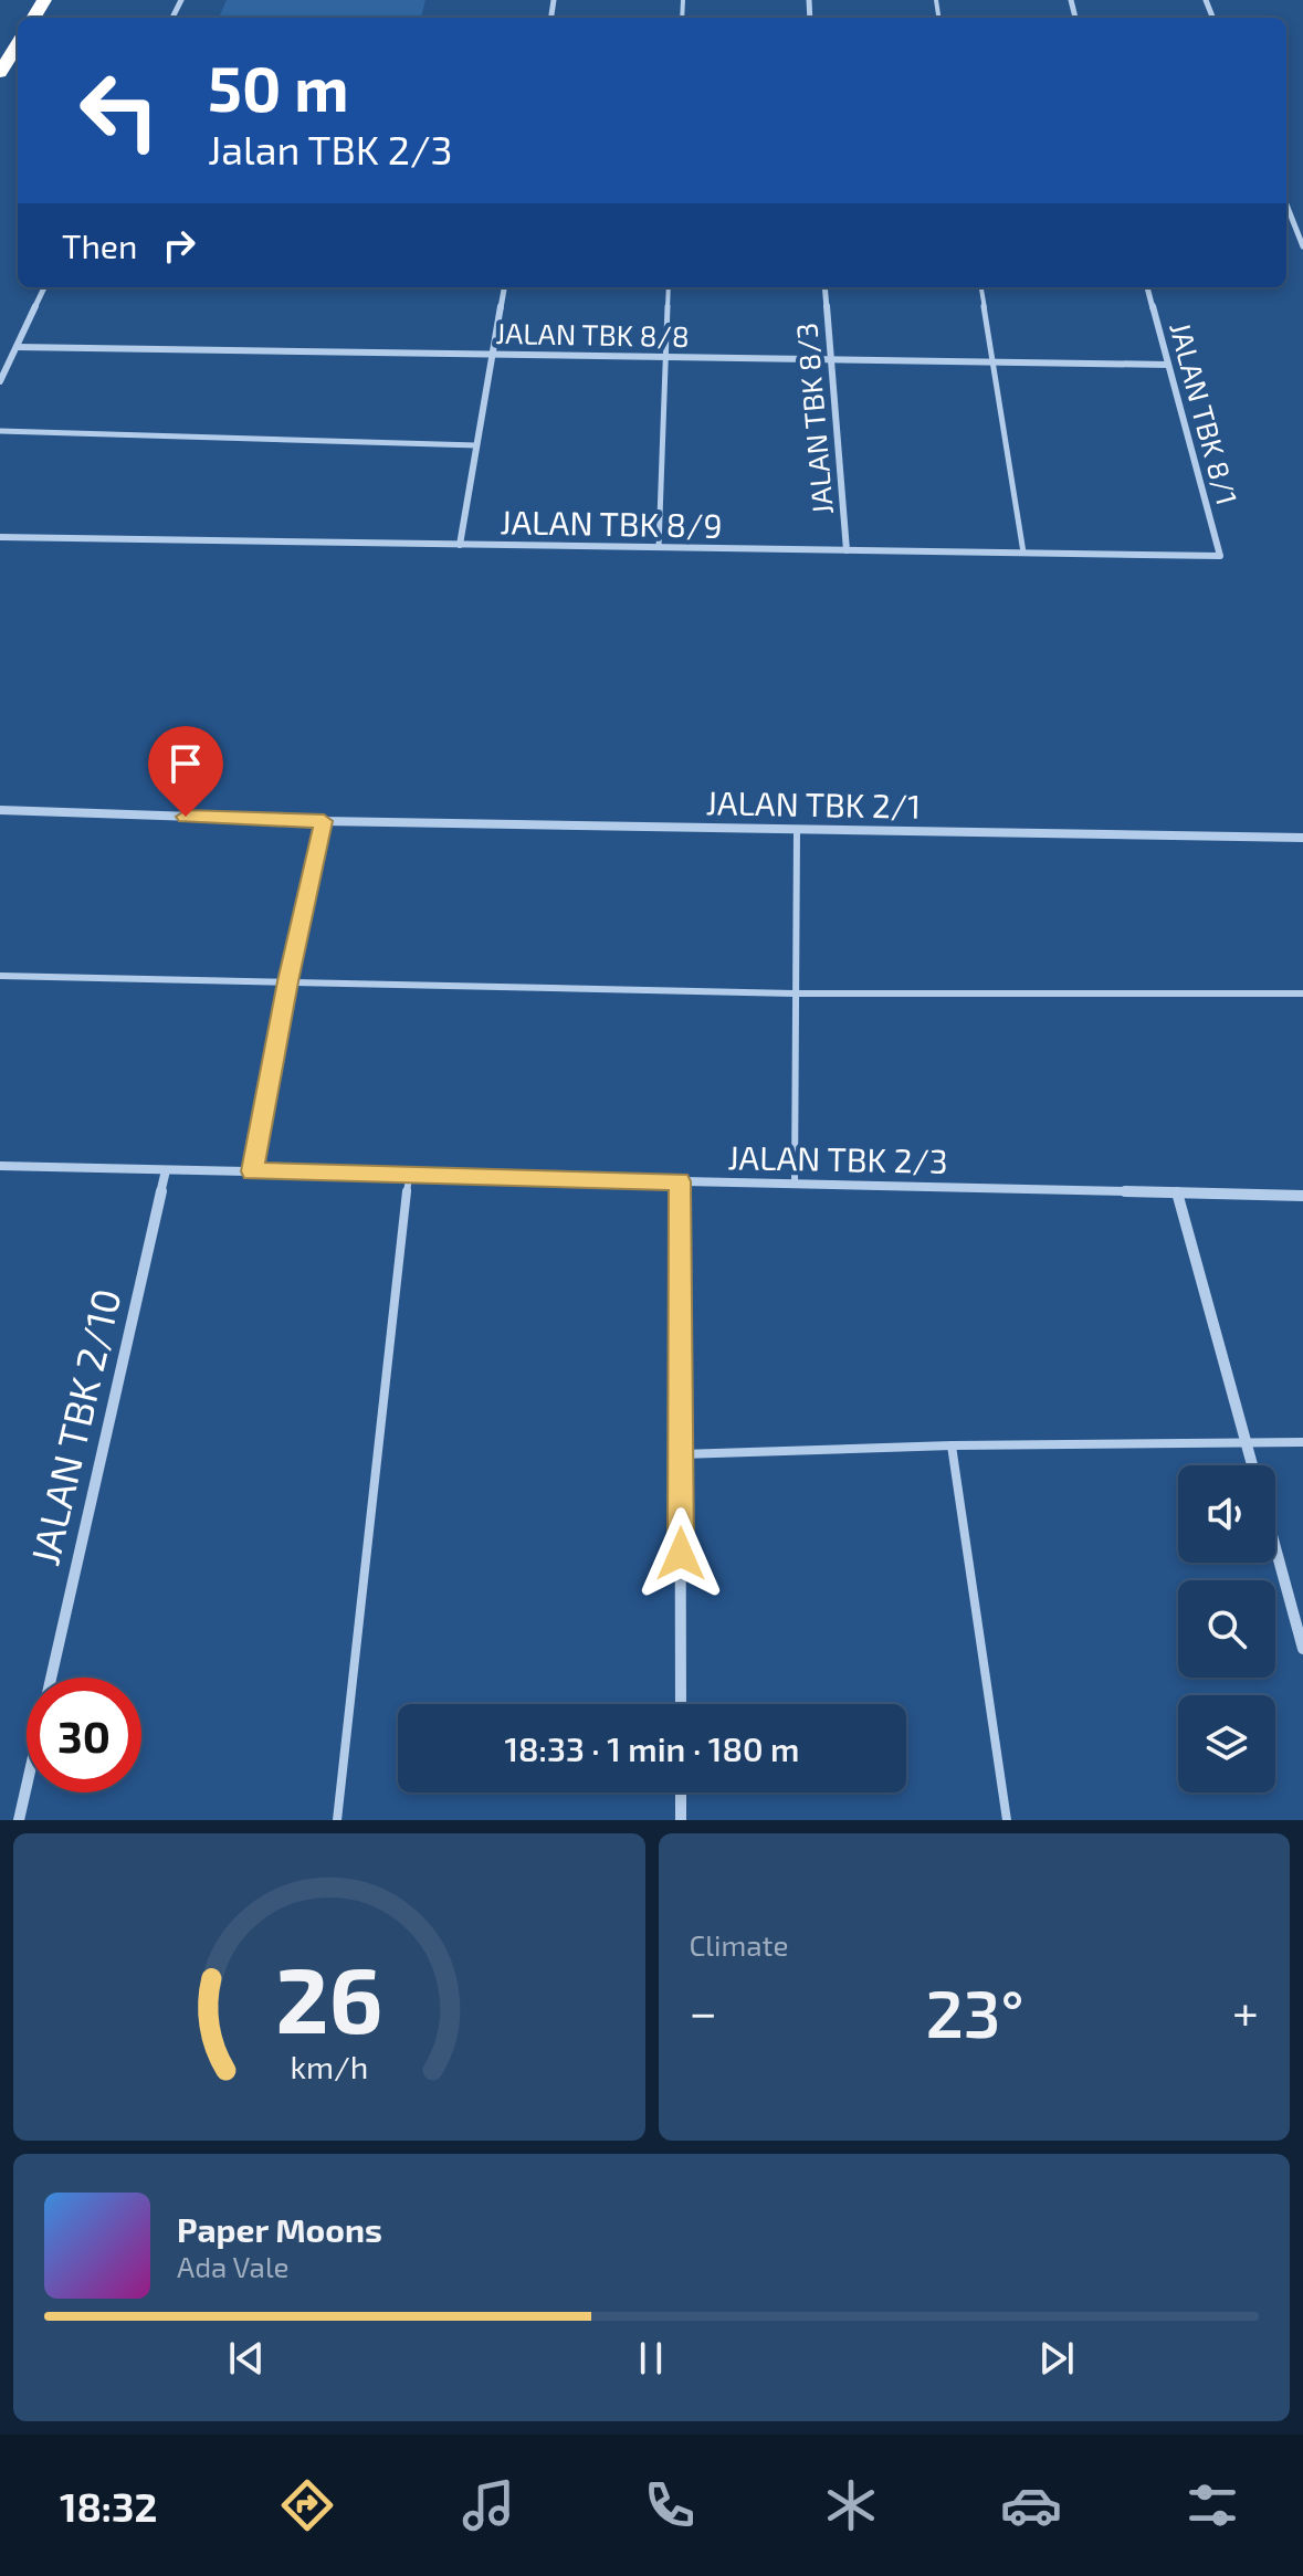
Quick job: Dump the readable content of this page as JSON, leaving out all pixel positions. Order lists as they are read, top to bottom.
{
  "streets": {
    "street": [
      "JALAN TBK 8/8",
      "JALAN TBK 8/1",
      "JALAN TBK 8/3",
      "JALAN TBK 8/9",
      "JALAN TBK 2/1",
      "JALAN TBK 2/3",
      "JALAN TBK 2/10"
    ]
  },
  "crossings": [
    ["JALAN TBK 8/8", "JALAN TBK 8/1"],
    ["JALAN TBK 8/8", "JALAN TBK 8/3"],
    ["JALAN TBK 8/1", "JALAN TBK 8/9"],
    ["JALAN TBK 8/3", "JALAN TBK 8/9"],
    ["JALAN TBK 2/3", "JALAN TBK 2/10"]
  ],
  "page": {
    "turn": ["50 m", "Jalan TBK 2/3"],
    "then": "Then",
    "limit": "30",
    "trip": "18:33 · 1 min · 180 m",
    "tile": "Climate",
    "heat": ["−", "23°", "+"],
    "song": ["Paper Moons", "Ada Vale"],
    "tabs": "18:32",
    "gauge": ["26", "km/h"]
  }
}
